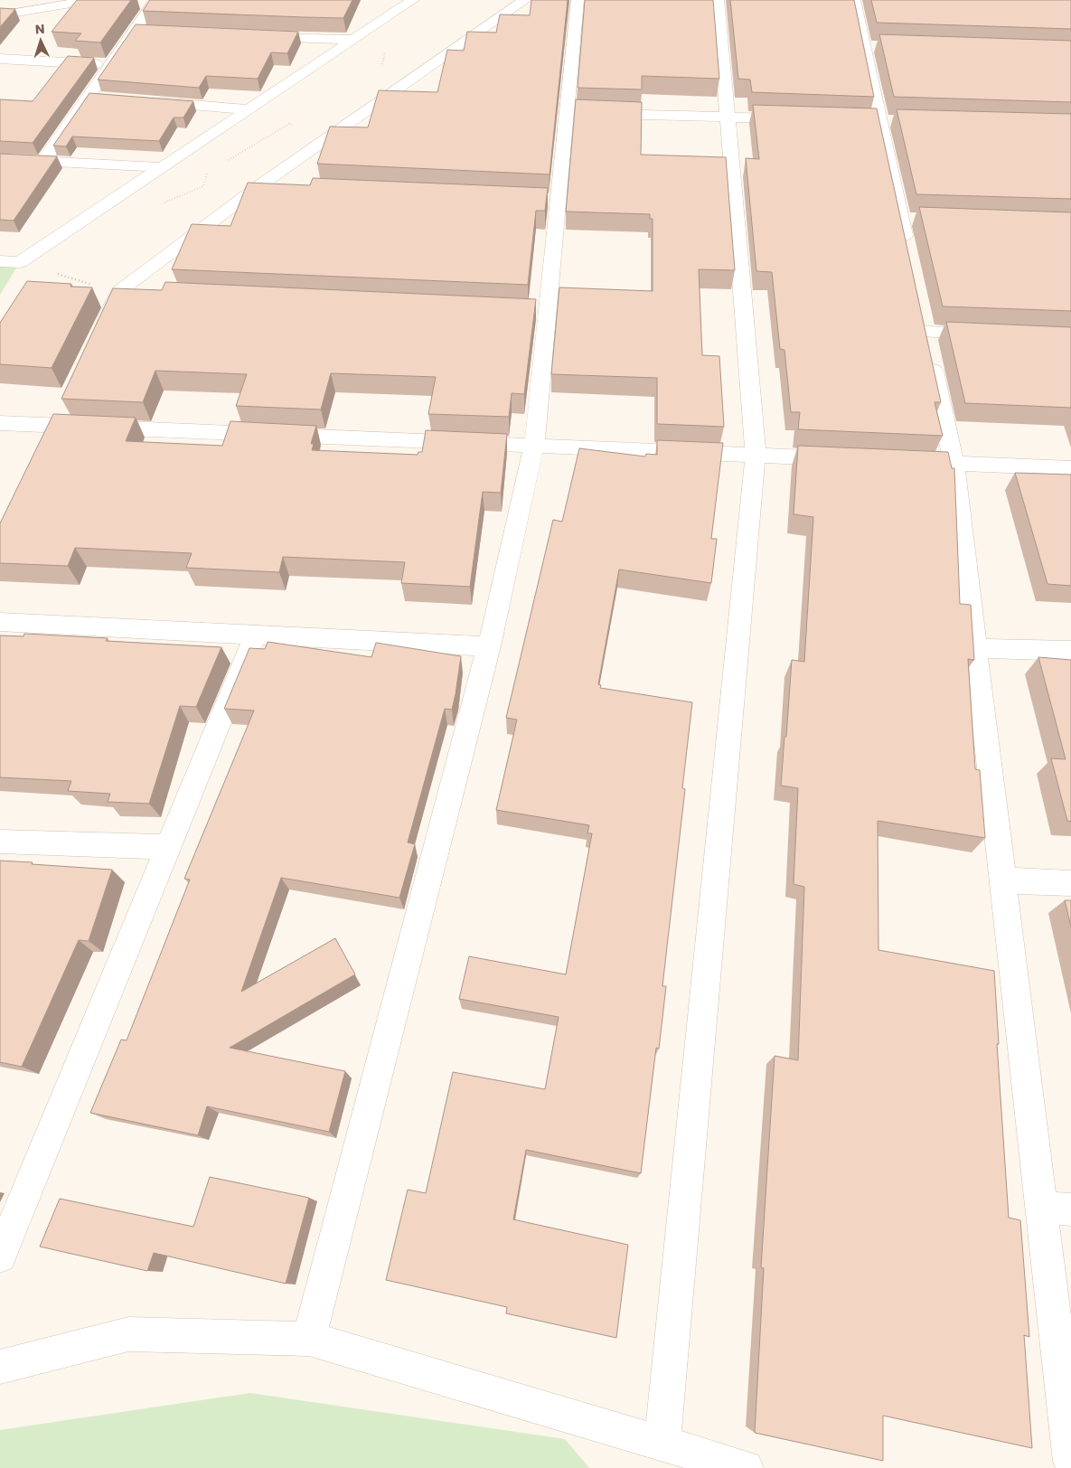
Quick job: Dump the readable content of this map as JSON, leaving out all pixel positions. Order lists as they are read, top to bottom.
{
  "north": "top"
}
